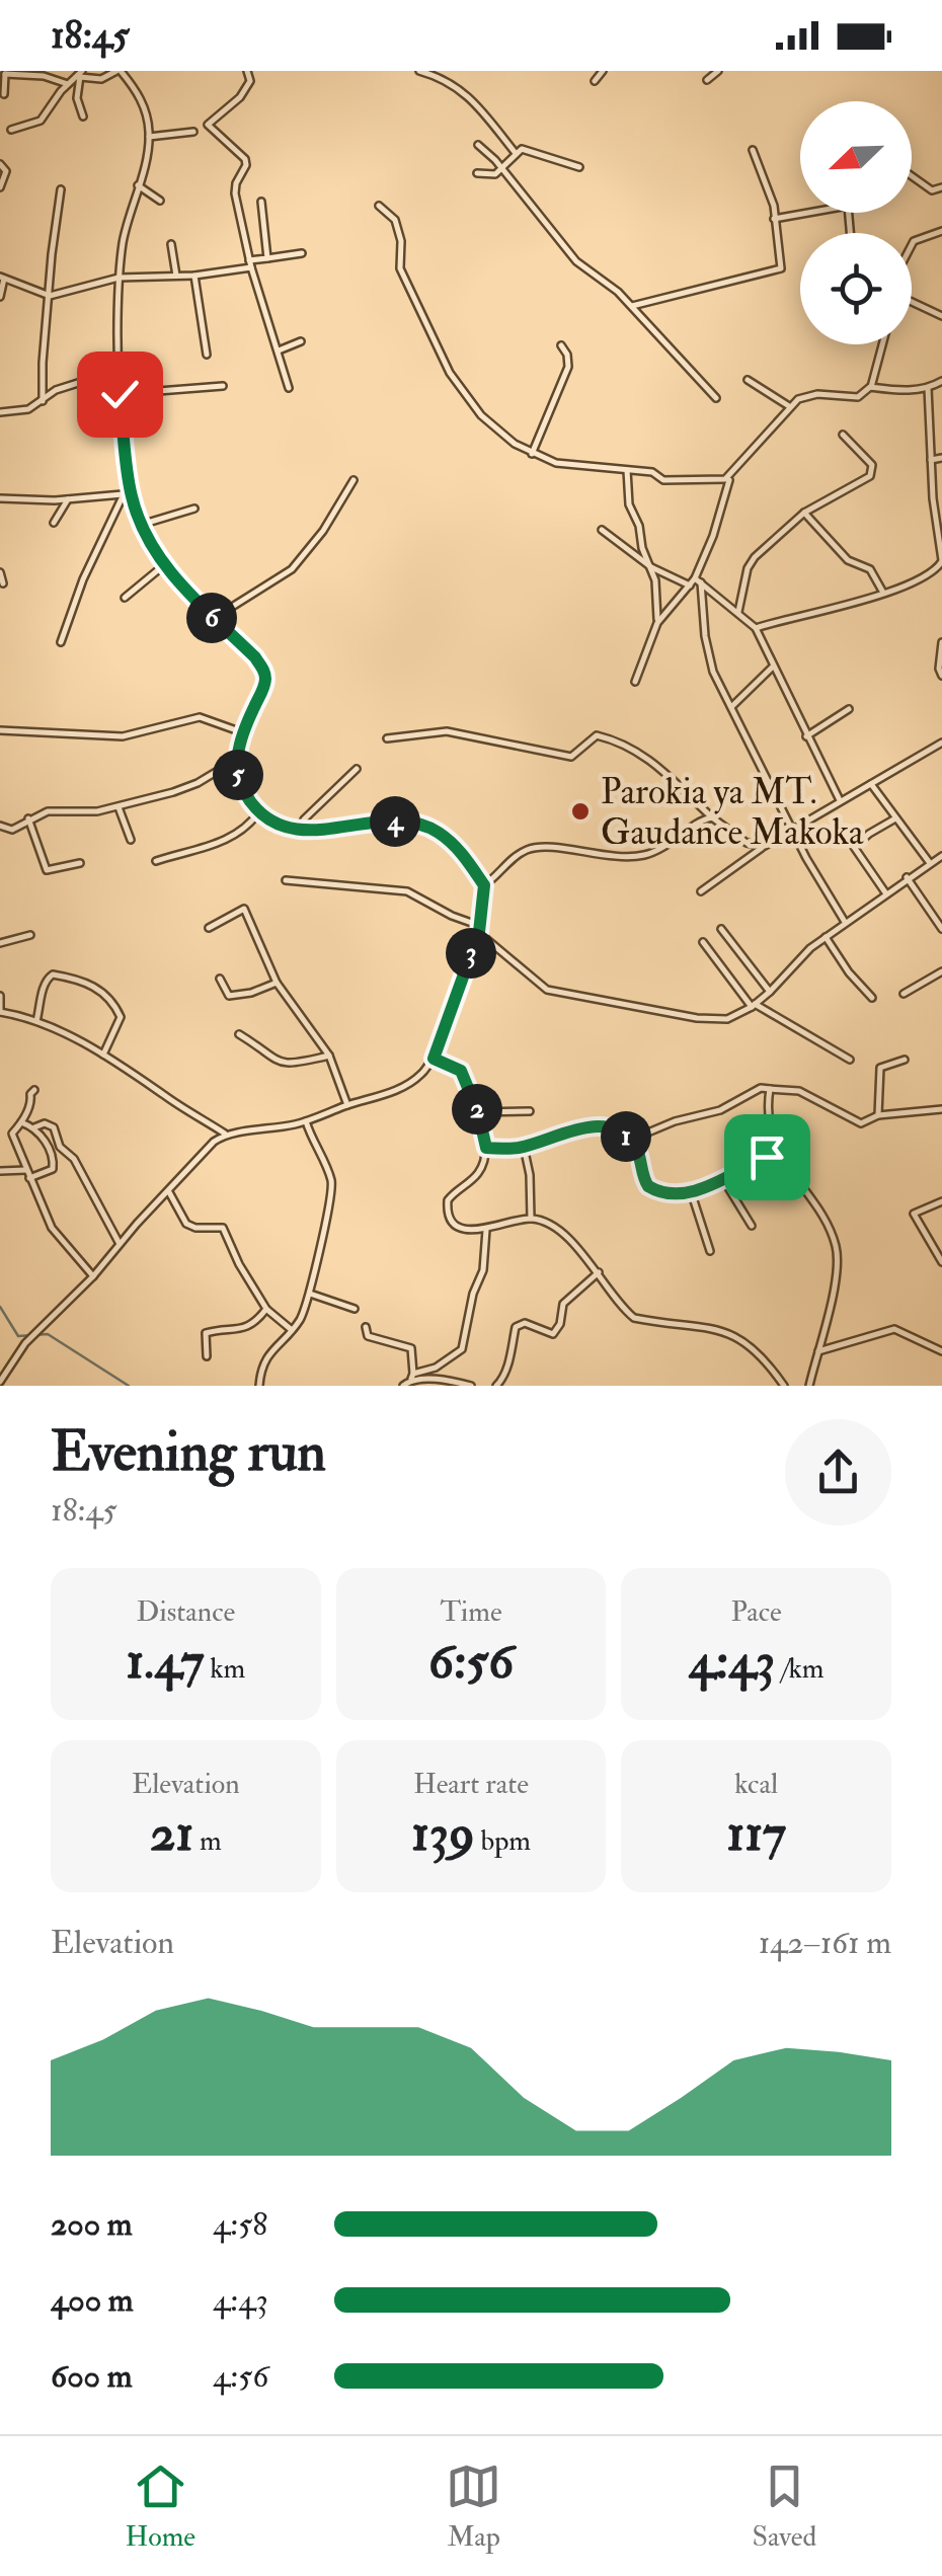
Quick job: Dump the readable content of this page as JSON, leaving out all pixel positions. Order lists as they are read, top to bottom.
{
  "places": ["Parokia ya MT. Gaudance Makoka"],
  "north": "bottom left",
  "page": {
    "status": "18:45",
    "pins": [
      "6",
      "5",
      "4",
      "3",
      "2",
      "1"
    ],
    "heading": ["Evening run", "18:45"],
    "stats": [
      ["Distance", "1.47 km"],
      ["Time", "6:56"],
      ["Pace", "4:43 /km"],
      ["Elevation", "21 m"],
      ["Heart rate", "139 bpm"],
      ["kcal", "117"]
    ],
    "chart": ["Elevation", "142–161 m"],
    "list": [
      {
        "name": "200 m",
        "note": "4:58"
      },
      {
        "name": "400 m",
        "note": "4:43"
      },
      {
        "name": "600 m",
        "note": "4:56"
      }
    ],
    "tabs": ["Home", "Map", "Saved"]
  }
}
